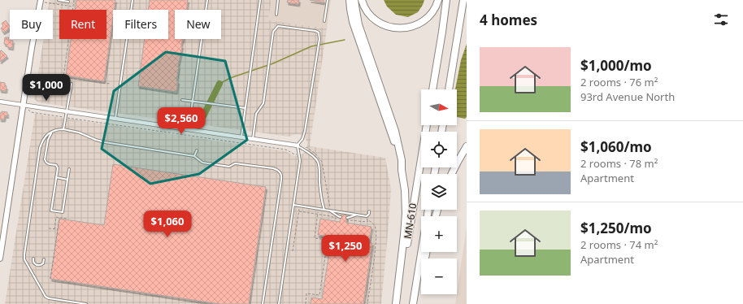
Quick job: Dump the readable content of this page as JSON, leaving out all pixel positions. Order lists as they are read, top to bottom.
{
  "streets": {
    "highway": ["MN-610"]
  },
  "north": "right",
  "page": {
    "heading": "4 homes",
    "chip": [
      "Buy",
      "Rent",
      "Filters",
      "New"
    ],
    "list": [
      {
        "name": "$1,000/mo",
        "note": "2 rooms · 76 m² · 93rd Avenue North"
      },
      {
        "name": "$1,060/mo",
        "note": "2 rooms · 78 m² · Apartment"
      },
      {
        "name": "$1,250/mo",
        "note": "2 rooms · 74 m² · Apartment"
      }
    ],
    "price": [
      "$1,000",
      "$2,560",
      "$1,060",
      "$1,250"
    ],
    "map_buttons": ["+", "−"]
  }
}
